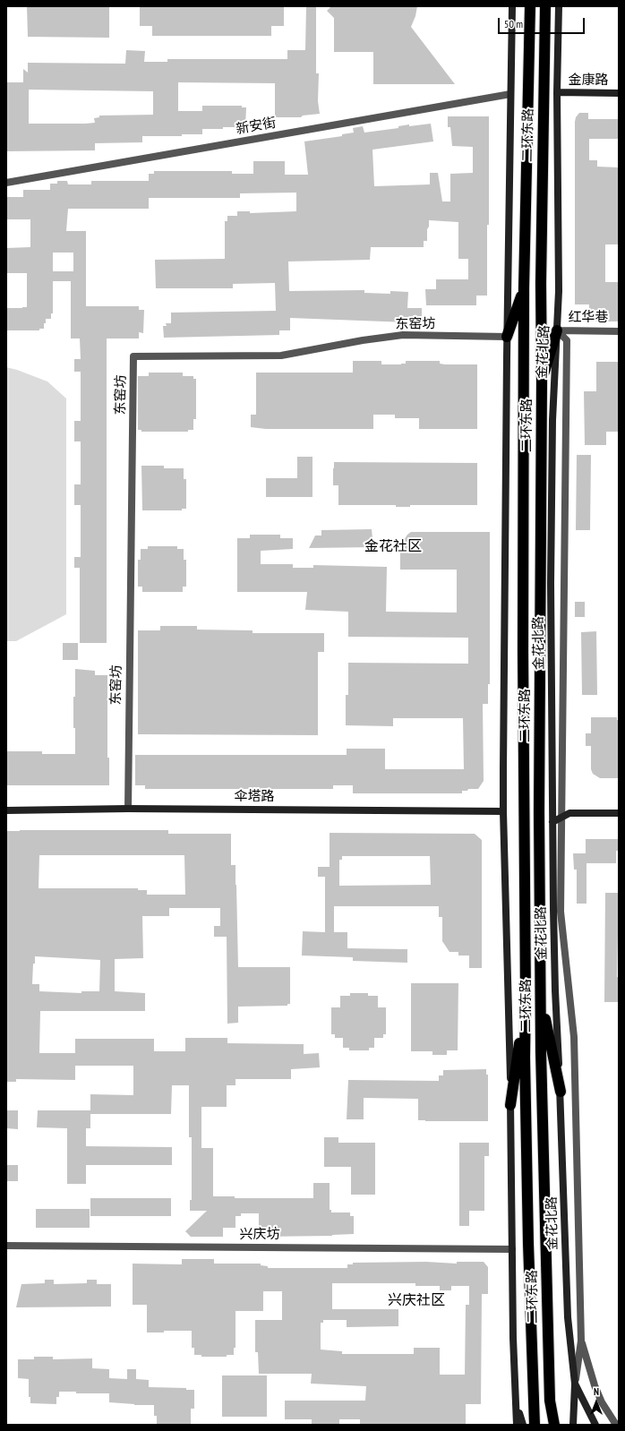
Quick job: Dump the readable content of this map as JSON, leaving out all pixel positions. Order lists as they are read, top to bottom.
{
  "streets": {
    "highway": ["二环东路"],
    "main road": ["金康路", "金花北路", "伞塔路"],
    "street": [
      "新安街",
      "红华巷",
      "东窑坊",
      "兴庆坊"
    ]
  },
  "crossings": [
    ["金康路", "金花北路"],
    ["红华巷", "金花北路"],
    ["东窑坊", "伞塔路"]
  ],
  "districts": ["金花社区", "兴庆社区"],
  "scale_bar": "50 m",
  "north": "top"
}
